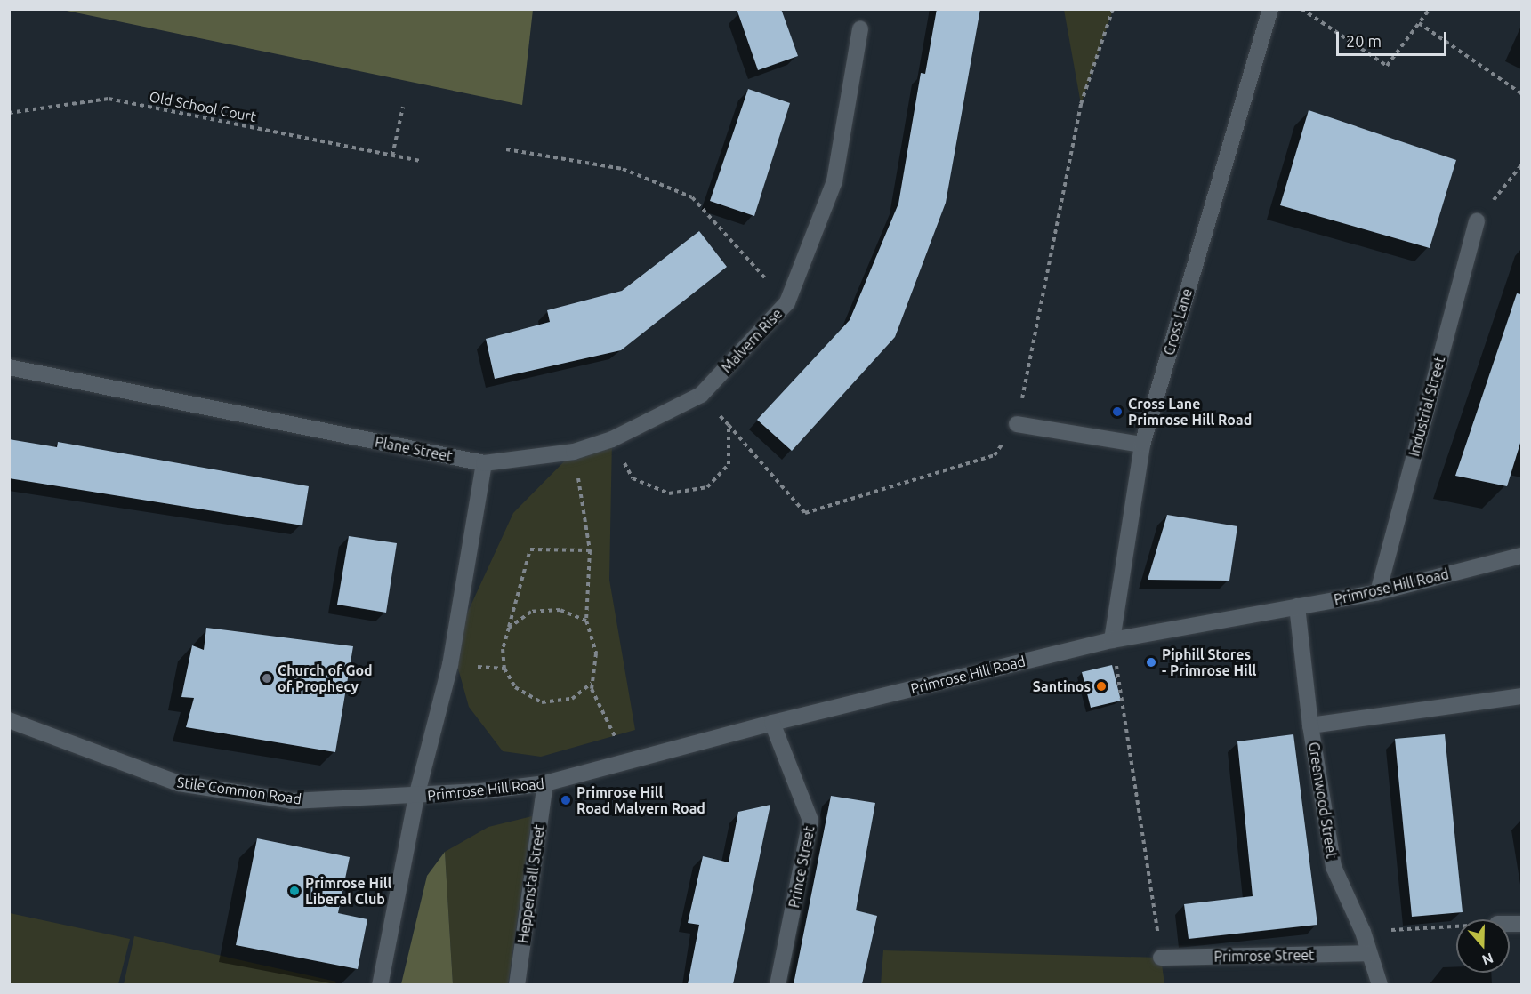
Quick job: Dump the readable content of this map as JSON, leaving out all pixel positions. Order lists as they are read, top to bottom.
{
  "streets": {
    "street": [
      "Cross Lane",
      "Malvern Rise",
      "Industrial Street",
      "Plane Street",
      "Primrose Hill Road",
      "Stile Common Road",
      "Greenwood Street",
      "Prince Street",
      "Heppenstall Street",
      "Primrose Street"
    ],
    "path": ["Old School Court"]
  },
  "crossings": [
    ["Cross Lane", "Primrose Hill Road"],
    ["Malvern Rise", "Plane Street"],
    ["Industrial Street", "Primrose Hill Road"],
    ["Primrose Hill Road", "Stile Common Road"],
    ["Primrose Hill Road", "Greenwood Street"],
    ["Primrose Hill Road", "Prince Street"],
    ["Primrose Hill Road", "Heppenstall Street"],
    ["Greenwood Street", "Primrose Street"]
  ],
  "places": [
    "Cross Lane Primrose Hill Road",
    "Piphill Stores - Primrose Hill",
    "Church of God of Prophecy",
    "Santinos",
    "Primrose Hill Road Malvern Road",
    "Primrose Hill Liberal Club"
  ],
  "scale_bar": "20 m",
  "north": "bottom"
}
